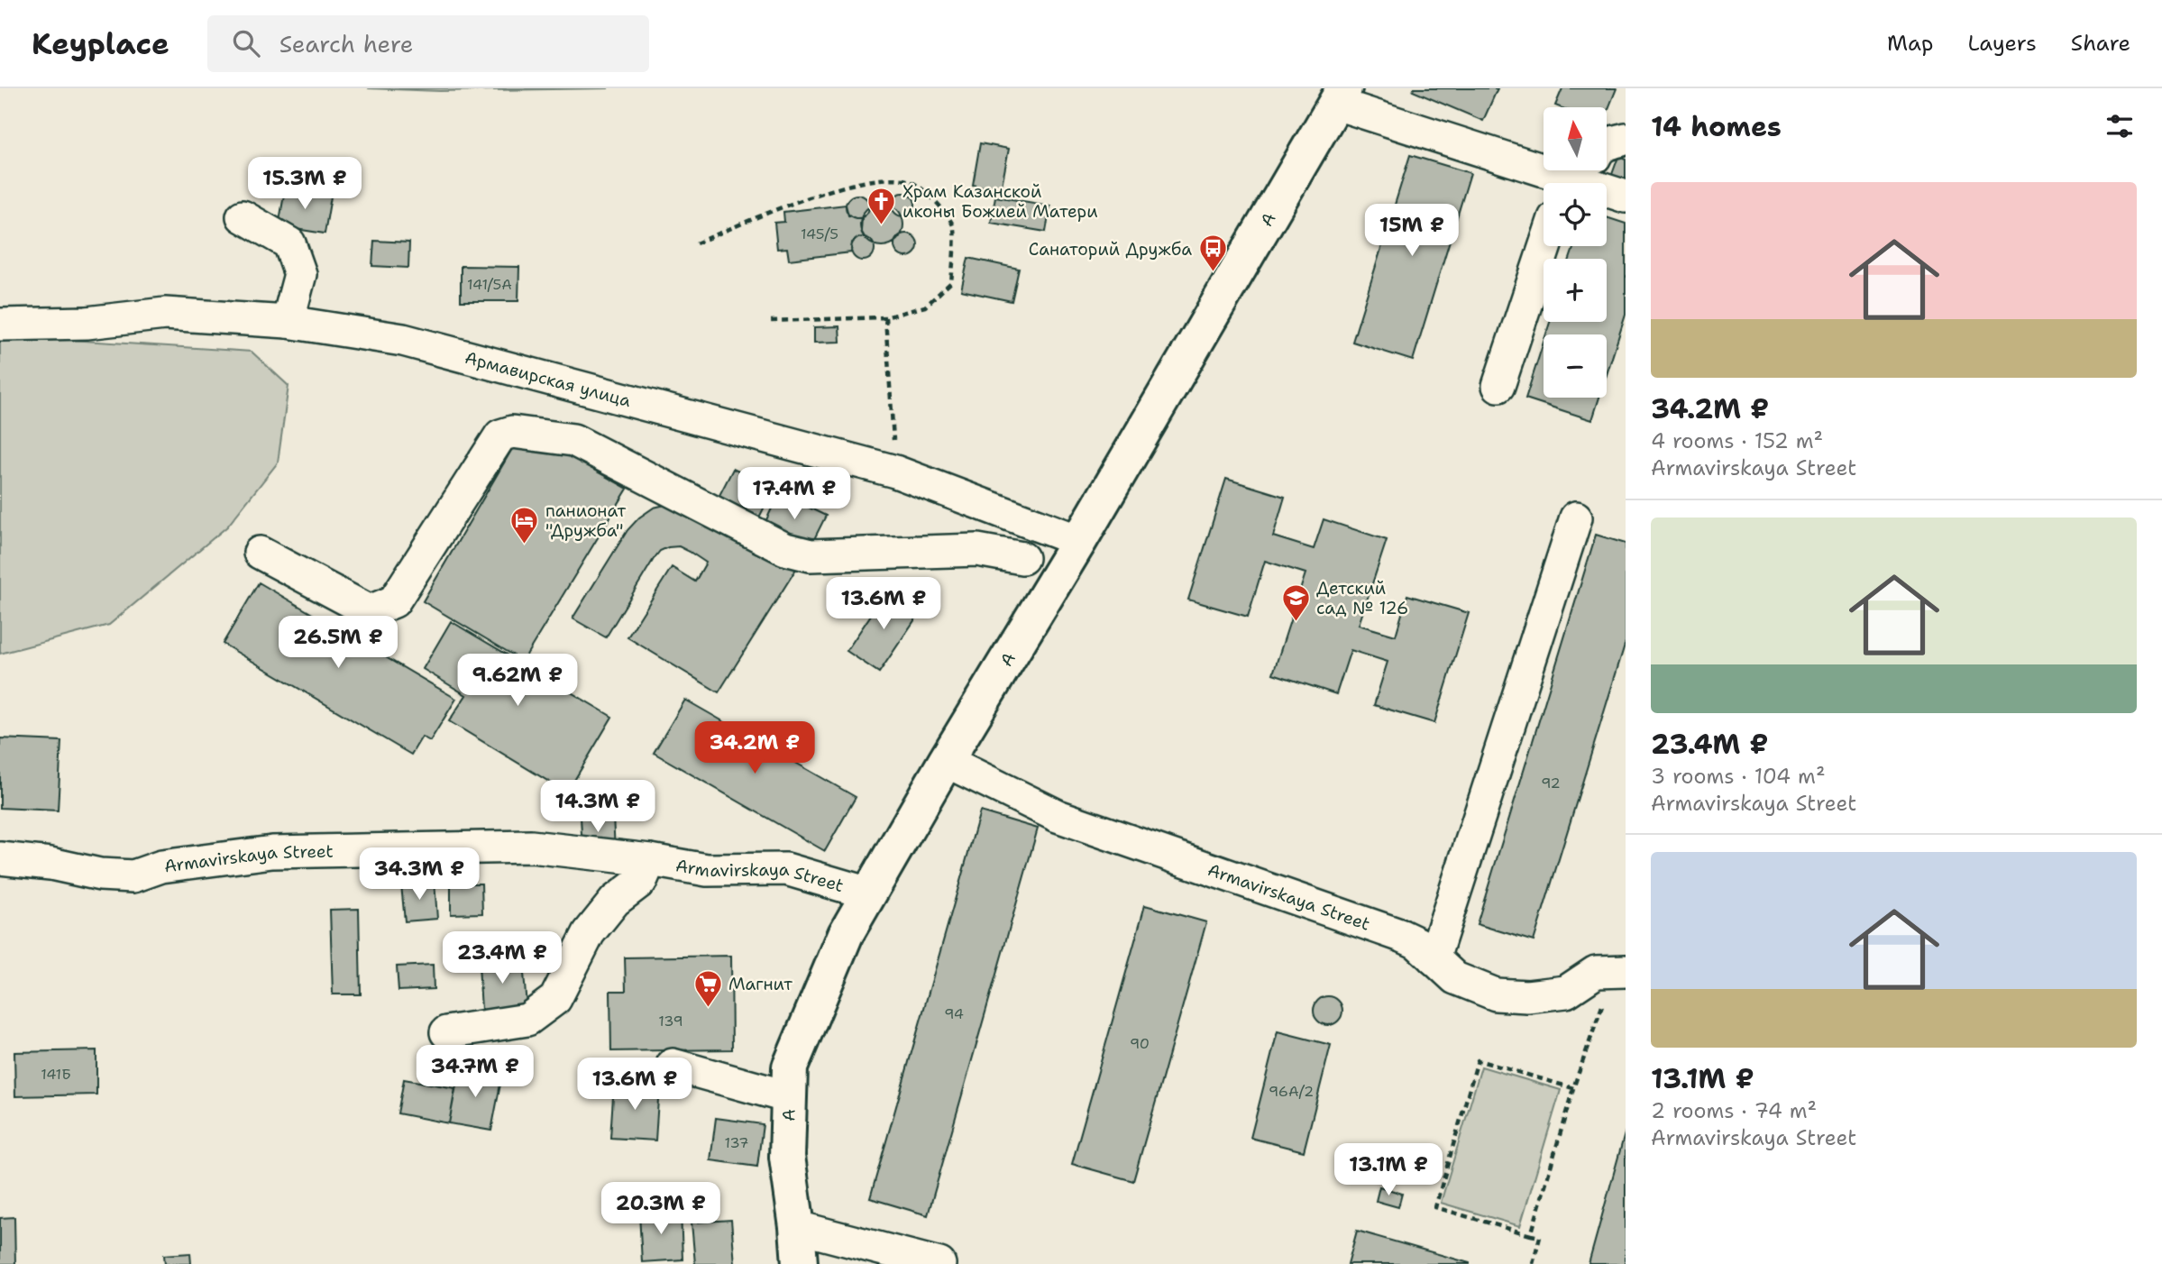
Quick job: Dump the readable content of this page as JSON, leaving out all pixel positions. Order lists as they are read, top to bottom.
{
  "streets": {
    "main road": ["A"],
    "street": ["Армавирская улица", "Armavirskaya Street"]
  },
  "crossings": [
    ["A", "Армавирская улица"],
    ["A", "Armavirskaya Street"]
  ],
  "places": {
    "church": ["Храм Казанской иконы Божией Матери"],
    "bus stop": ["Санаторий Дружба"],
    "hotel": ["панионат \"Дружба\""],
    "school or university": ["Детский сад № 126"],
    "supermarket": ["Магнит"]
  },
  "house_numbers": [
    "145/5",
    "141/5А",
    "92",
    "94",
    "139",
    "90",
    "141Б",
    "96А/2",
    "137"
  ],
  "north": "top",
  "page": {
    "header": "Keyplace",
    "search": "Search here",
    "nav": ["Map", "Layers", "Share"],
    "heading": "14 homes",
    "map_buttons": ["+", "−"],
    "price": [
      "15.3M ₽",
      "15M ₽",
      "17.4M ₽",
      "13.6M ₽",
      "26.5M ₽",
      "9.62M ₽",
      "34.2M ₽",
      "14.3M ₽",
      "34.3M ₽",
      "23.4M ₽",
      "34.7M ₽",
      "13.6M ₽",
      "13.1M ₽",
      "20.3M ₽"
    ],
    "list": [
      {
        "name": "34.2M ₽",
        "note": "4 rooms · 152 m² · Armavirskaya Street"
      },
      {
        "name": "23.4M ₽",
        "note": "3 rooms · 104 m² · Armavirskaya Street"
      },
      {
        "name": "13.1M ₽",
        "note": "2 rooms · 74 m² · Armavirskaya Street"
      }
    ]
  }
}
